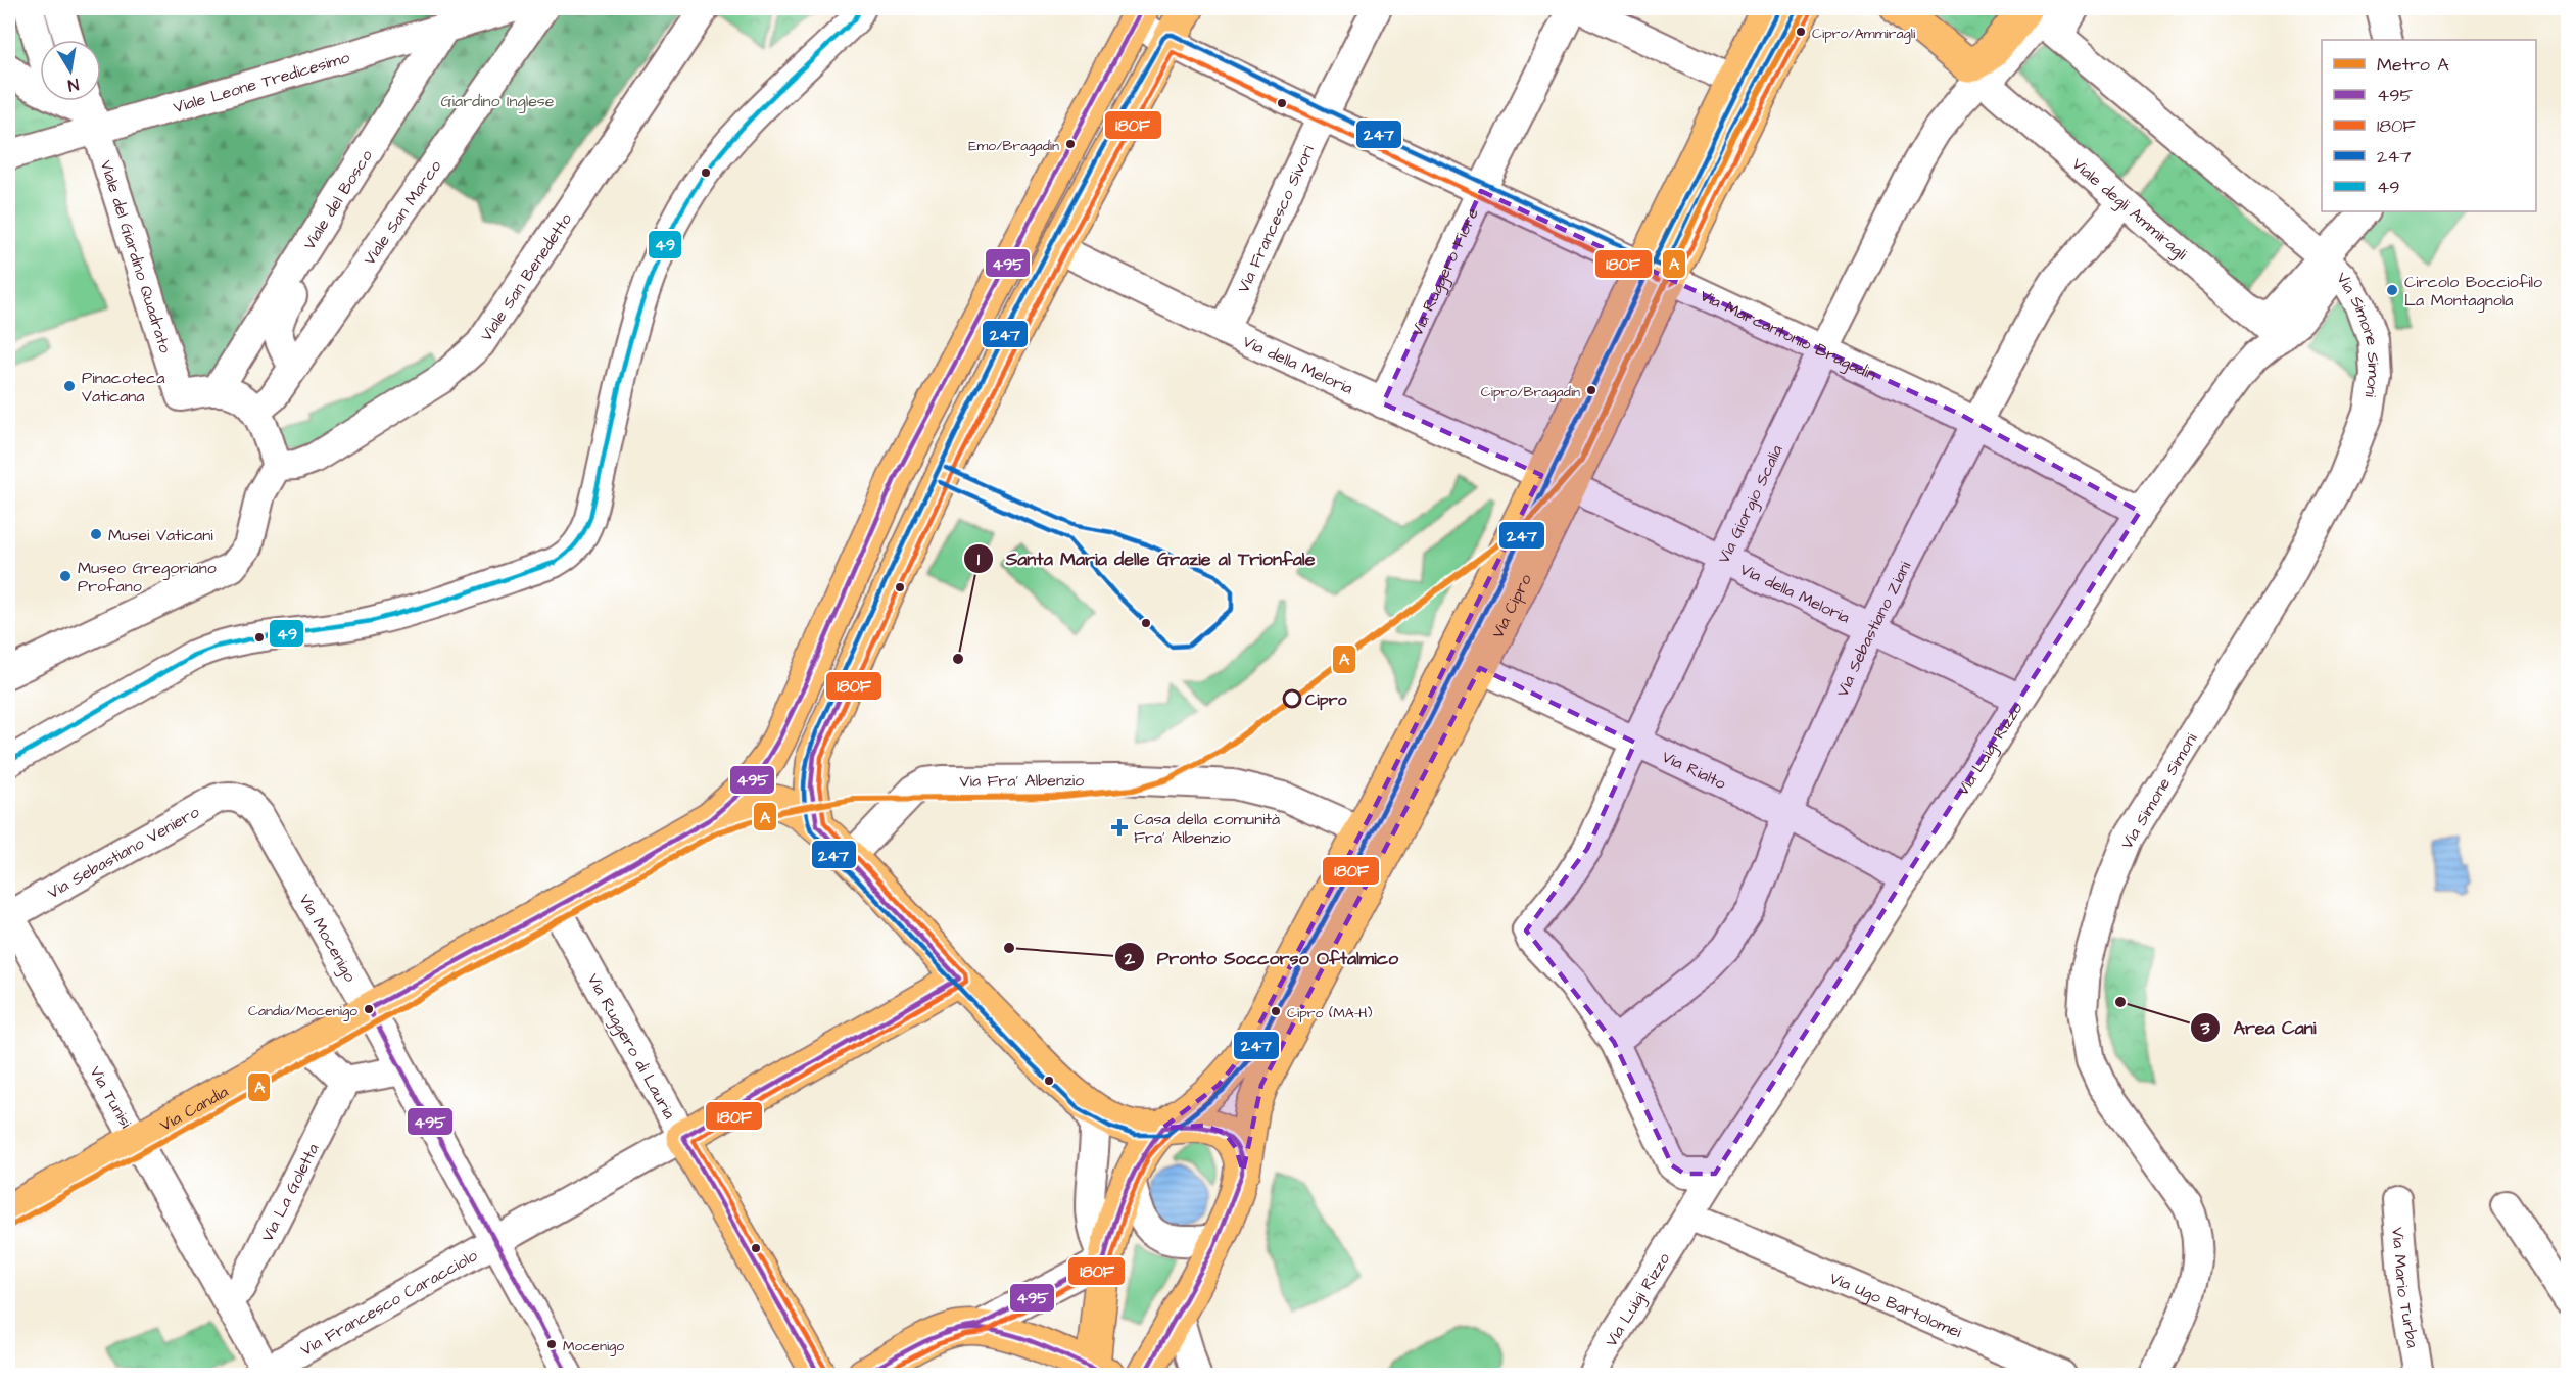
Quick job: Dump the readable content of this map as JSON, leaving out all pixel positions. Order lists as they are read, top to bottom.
{
  "streets": {
    "main road": [
      "Viale degli Ammiragli",
      "Via Cipro",
      "Via Ruggero di Lauria",
      "Via Candia",
      "Via Francesco Caracciolo"
    ],
    "street": [
      "Viale Leone Tredicesimo",
      "Viale del Bosco",
      "Viale San Marco",
      "Via Francesco Sivori",
      "Viale del Giardino Quadrato",
      "Via Ruggero Fiore",
      "Viale San Benedetto",
      "Via Marcantonio Bragadin",
      "Via Simone Simoni",
      "Via della Meloria",
      "Via Giorgio Scalia",
      "Via Sebastiano Ziani",
      "Via Luigi Rizzo",
      "Via Rialto",
      "Via Fra' Albenzio",
      "Via Sebastiano Veniero",
      "Via Mocenigo",
      "Via Tunisi",
      "Via La Goletta",
      "Via Mario Turba",
      "Via Ugo Bartolomei"
    ]
  },
  "crossings": [
    ["Viale Leone Tredicesimo", "Viale del Bosco"],
    ["Viale Leone Tredicesimo", "Viale del Giardino Quadrato"],
    ["Viale del Bosco", "Viale del Giardino Quadrato"],
    ["Viale degli Ammiragli", "Via Giorgio Scalia"],
    ["Viale degli Ammiragli", "Via Sebastiano Ziani"],
    ["Viale degli Ammiragli", "Via Luigi Rizzo"],
    ["Viale San Marco", "Viale del Giardino Quadrato"],
    ["Via Francesco Sivori", "Via Marcantonio Bragadin"],
    ["Via Francesco Sivori", "Via della Meloria"],
    ["Viale del Giardino Quadrato", "Viale San Benedetto"],
    ["Via Ruggero Fiore", "Via Marcantonio Bragadin"],
    ["Via Ruggero Fiore", "Via della Meloria"],
    ["Via Marcantonio Bragadin", "Via Giorgio Scalia"],
    ["Via Marcantonio Bragadin", "Via Cipro"],
    ["Via Marcantonio Bragadin", "Via Sebastiano Ziani"],
    ["Via Marcantonio Bragadin", "Via Luigi Rizzo"],
    ["Via Marcantonio Bragadin", "Via Candia"],
    ["Via Simone Simoni", "Via Luigi Rizzo"],
    ["Via della Meloria", "Via Giorgio Scalia"],
    ["Via della Meloria", "Via Cipro"],
    ["Via della Meloria", "Via Sebastiano Ziani"],
    ["Via della Meloria", "Via Luigi Rizzo"],
    ["Via Giorgio Scalia", "Via Sebastiano Ziani"],
    ["Via Giorgio Scalia", "Via Rialto"],
    ["Via Cipro", "Via Rialto"],
    ["Via Cipro", "Via Fra' Albenzio"],
    ["Via Sebastiano Ziani", "Via Rialto"],
    ["Via Luigi Rizzo", "Via Rialto"],
    ["Via Luigi Rizzo", "Via Ugo Bartolomei"],
    ["Via Sebastiano Veniero", "Via Mocenigo"],
    ["Via Sebastiano Veniero", "Via Tunisi"],
    ["Via Mocenigo", "Via Candia"],
    ["Via Mocenigo", "Via Francesco Caracciolo"],
    ["Via Ruggero di Lauria", "Via Candia"],
    ["Via Ruggero di Lauria", "Via Francesco Caracciolo"],
    ["Via Tunisi", "Via Candia"],
    ["Via Tunisi", "Via La Goletta"],
    ["Via Tunisi", "Via Francesco Caracciolo"]
  ],
  "parks": ["Giardino Inglese"],
  "places": {
    "other": [
      "Cipro/Ammiragli",
      "Emo/Bragadin",
      "Circolo Bocciofilo La Montagnola",
      "Pinacoteca Vaticana",
      "Cipro/Bragadin",
      "Musei Vaticani",
      "Museo Gregoriano Profano",
      "Santa Maria delle Grazie al Trionfale",
      "Cipro",
      "Pronto Soccorso Oftalmico",
      "Area Cani",
      "Candia/Mocenigo",
      "Cipro (MA-H)",
      "Mocenigo"
    ],
    "health": ["Casa della comunità Fra' Albenzio"]
  },
  "lines": [
    "metro line A",
    "transit line 495",
    "transit line 247",
    "transit line 49",
    "transit line 180F"
  ],
  "legend": [
    "Metro A",
    "495",
    "180F",
    "247",
    "49"
  ],
  "north": "bottom"
}
